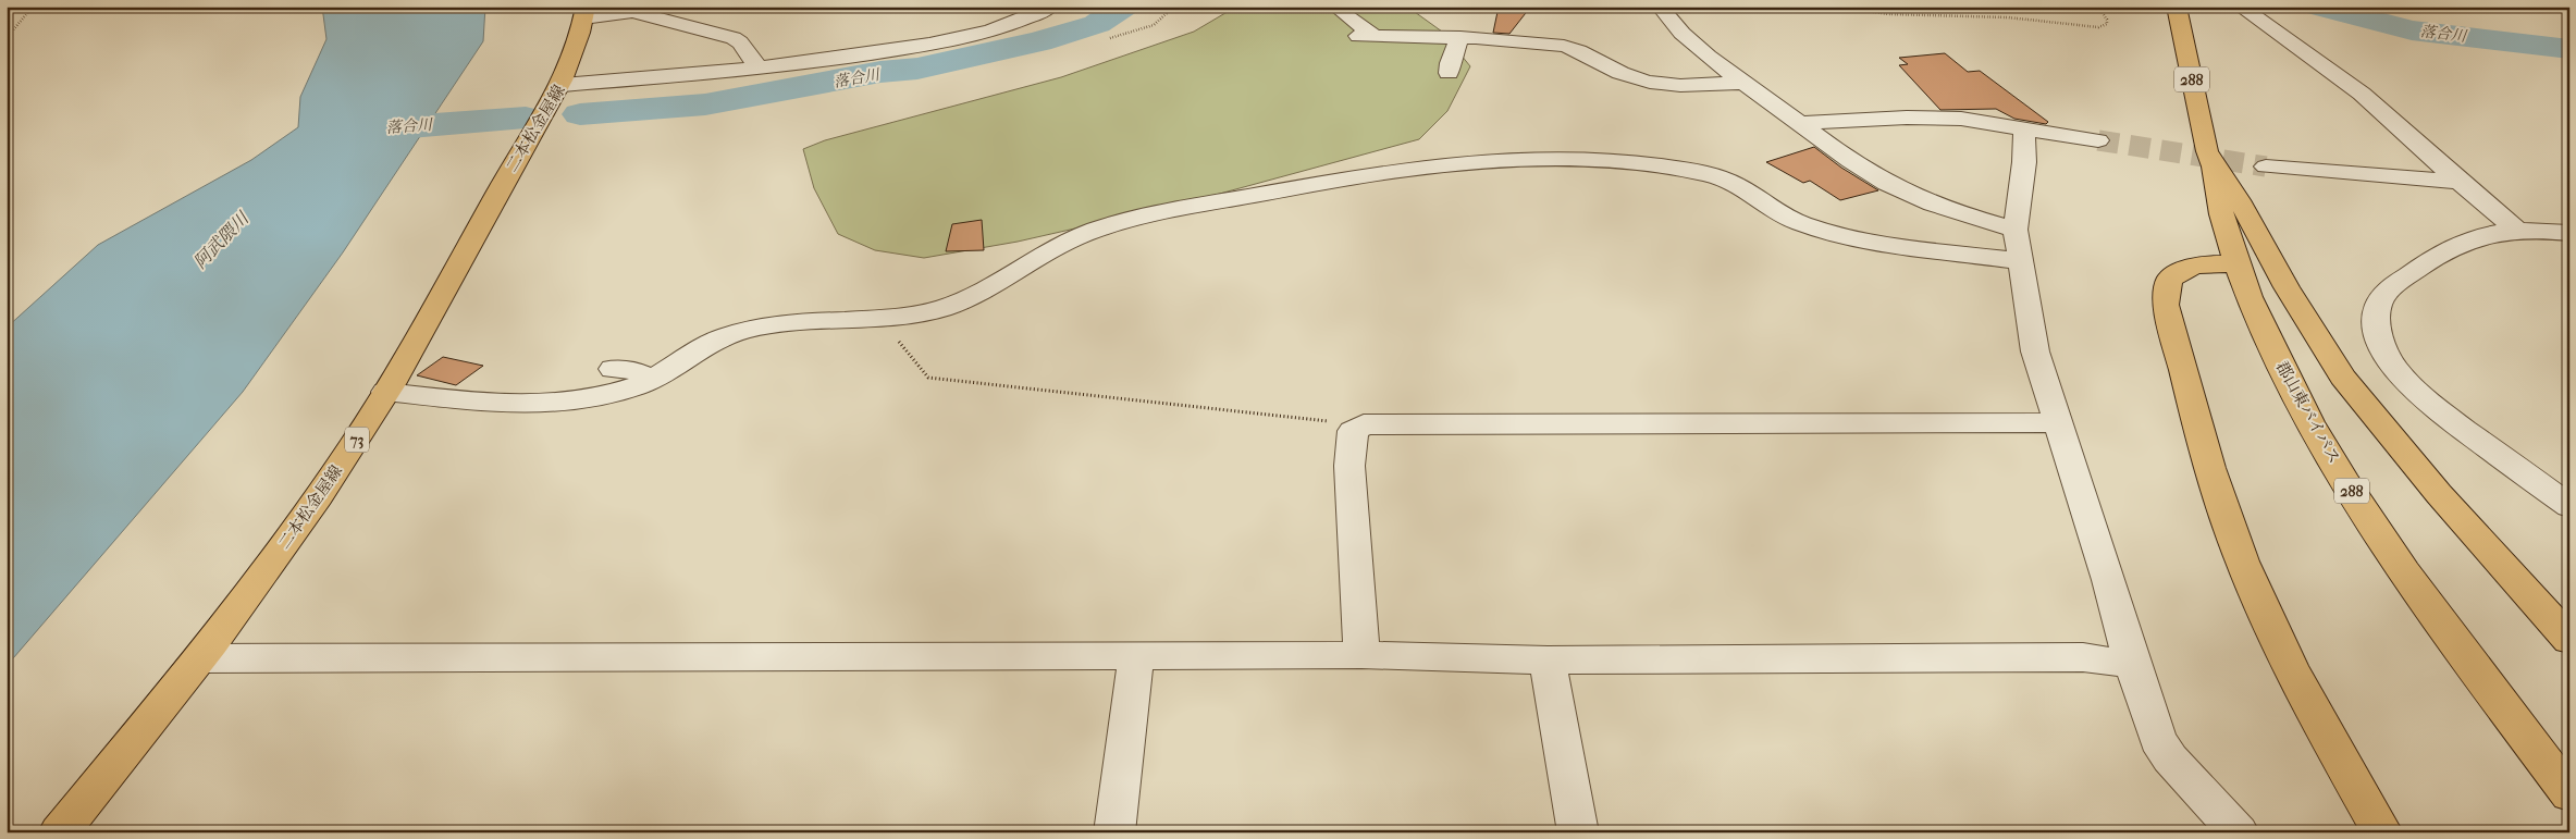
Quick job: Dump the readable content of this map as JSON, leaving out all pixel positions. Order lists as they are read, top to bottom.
{
  "streets": {
    "main road": [
      "288",
      "二本松金屋線",
      "郡山東バイパス",
      "73"
    ]
  },
  "water": ["落合川", "阿武隈川"]
}
